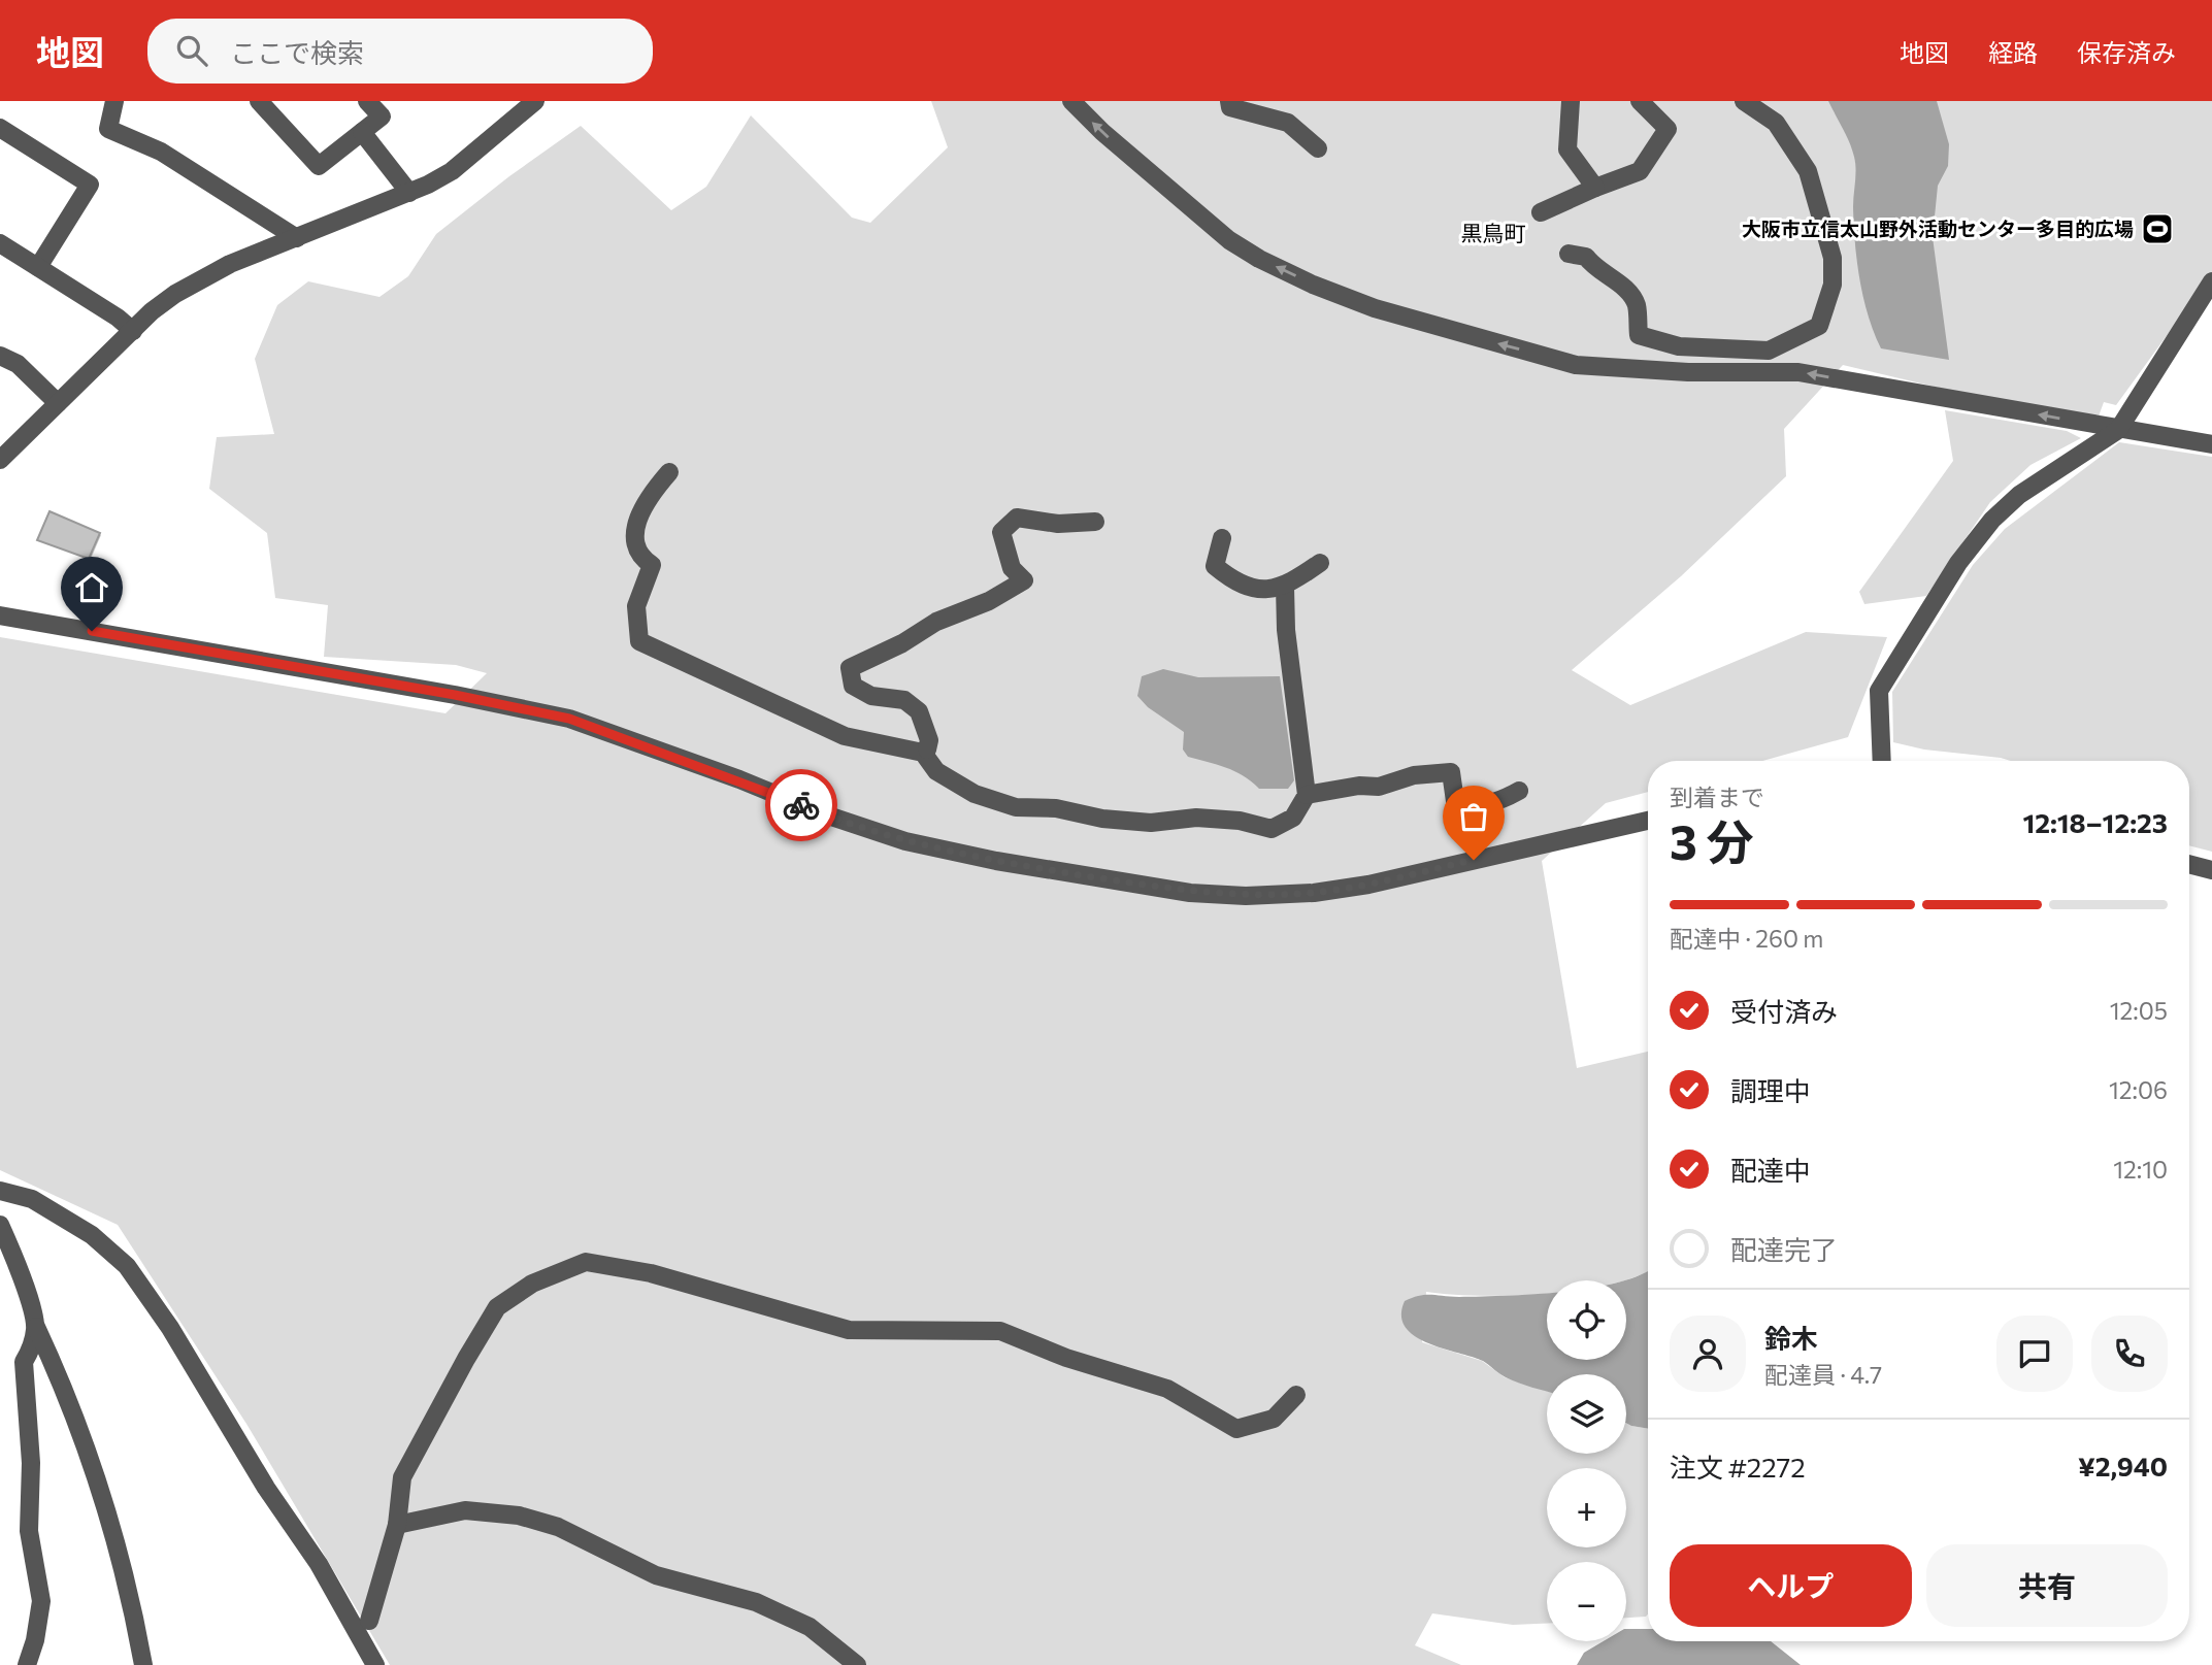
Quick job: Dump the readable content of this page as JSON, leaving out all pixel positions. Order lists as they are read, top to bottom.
{
  "districts": ["黒鳥町"],
  "places": {
    "sports": ["大阪市立信太山野外活動センター多目的広場"]
  },
  "page": {
    "header": "地図",
    "search": "ここで検索",
    "nav": ["地図", "経路", "保存済み"],
    "heading": ["3 分", "到着まで", "12:18–12:23"],
    "panel": [
      "鈴木",
      "配達員 · 4.7",
      "注文 #2272",
      "¥2,940"
    ],
    "bar": "配達中 · 260 m",
    "list": [
      ["受付済み", "12:05"],
      ["調理中", "12:06"],
      ["配達中", "12:10"],
      "配達完了"
    ],
    "map_buttons": ["+", "−"],
    "buttons": ["ヘルプ", "共有"]
  }
}
